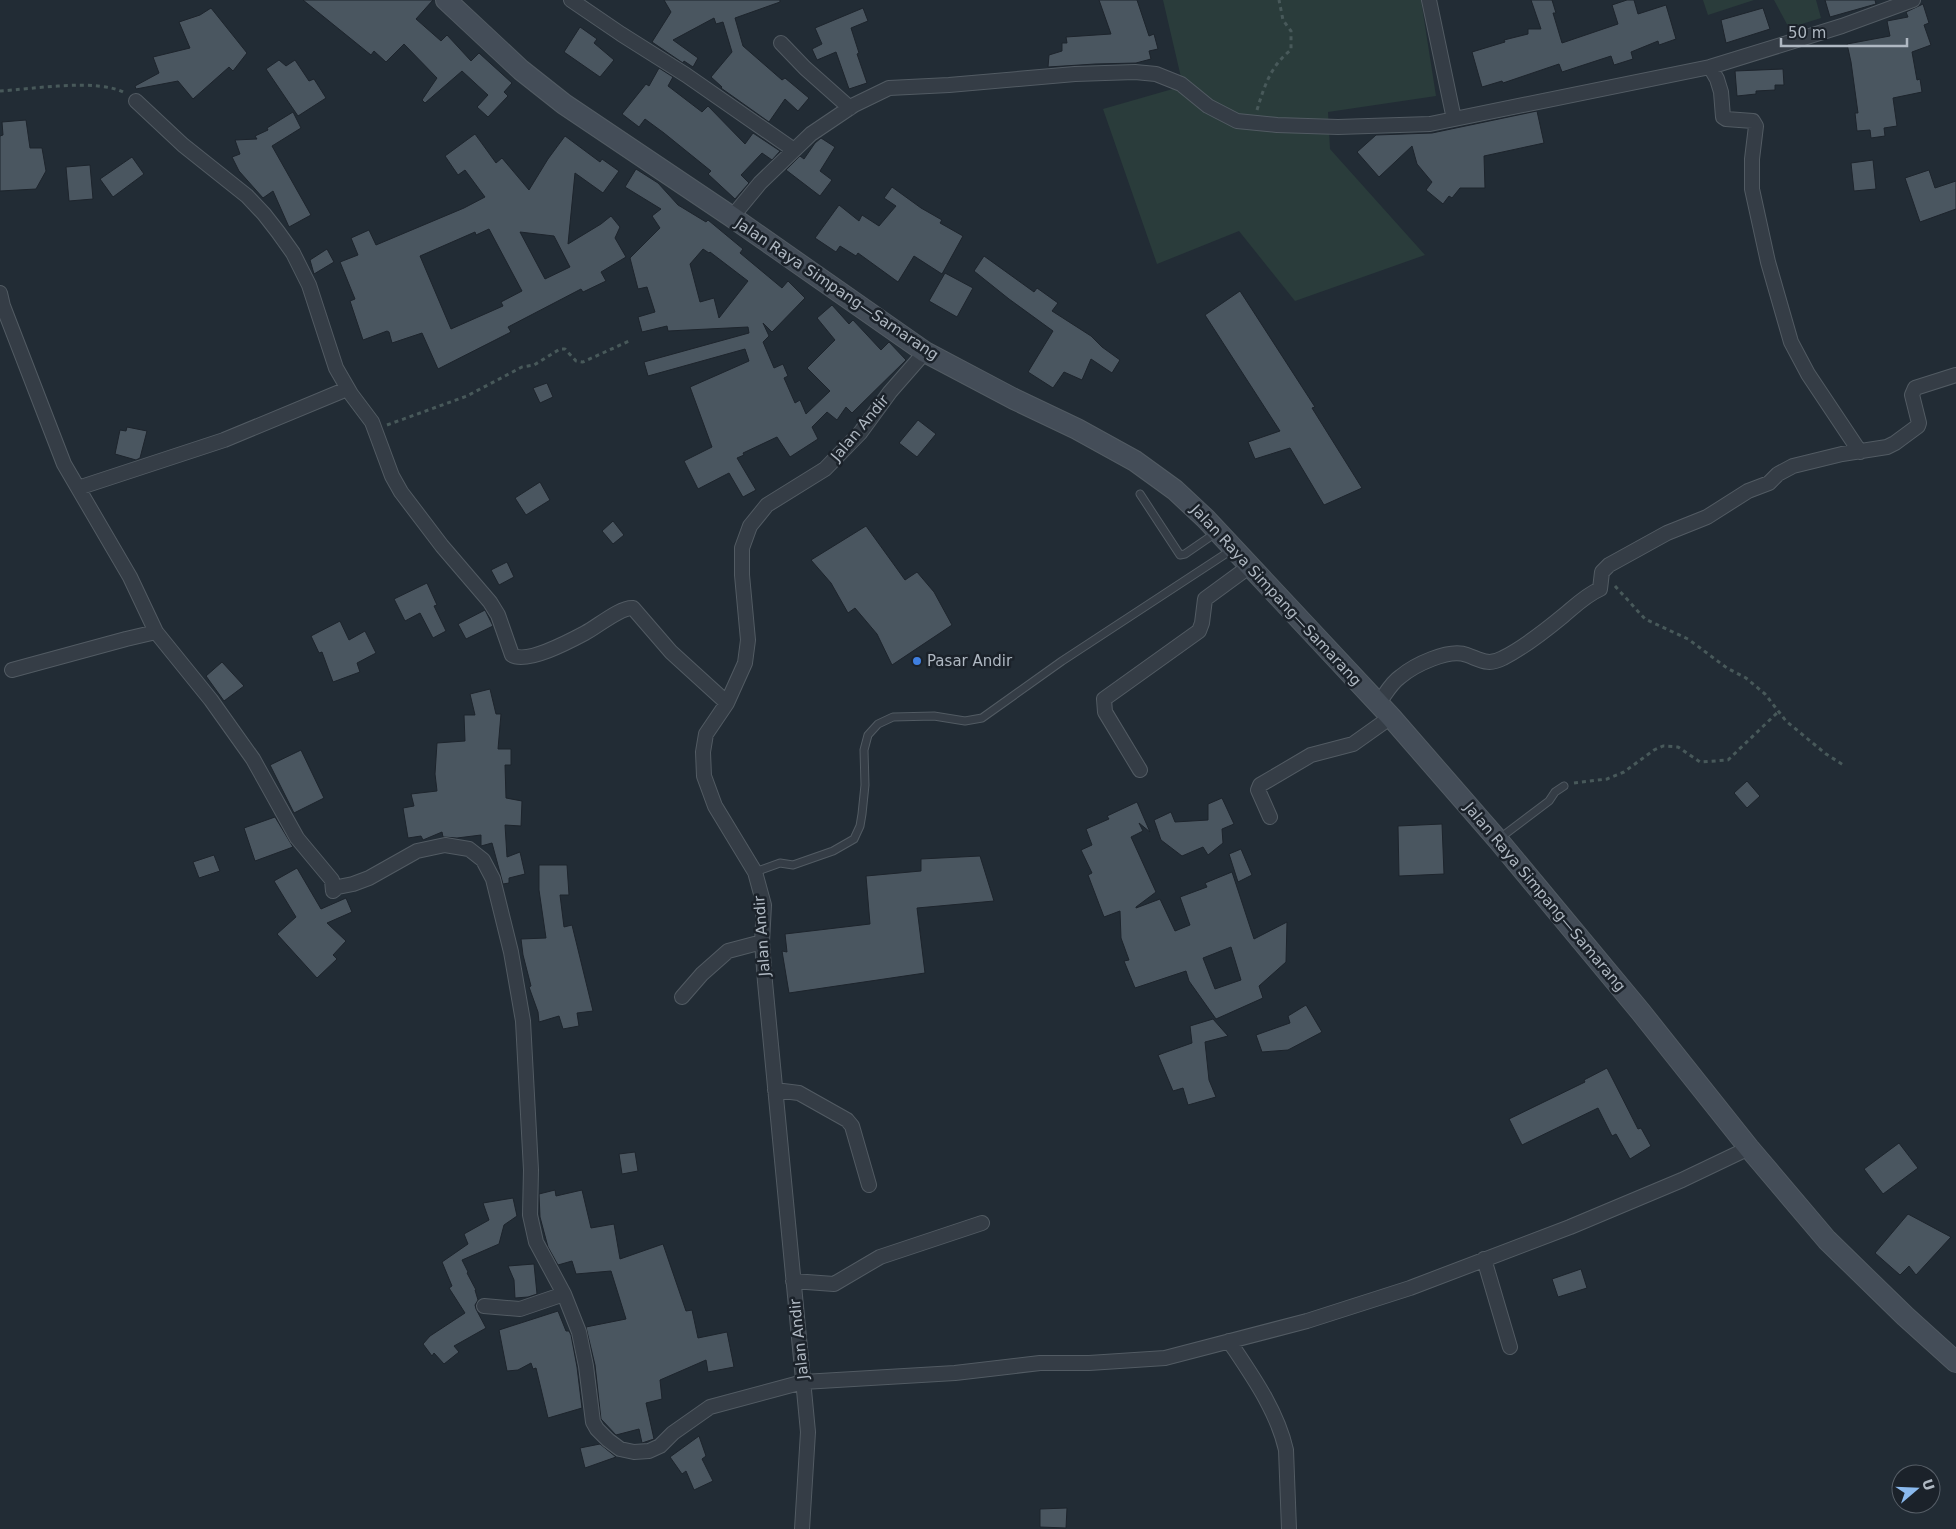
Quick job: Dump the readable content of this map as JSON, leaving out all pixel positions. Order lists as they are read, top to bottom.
{
  "streets": {
    "main road": ["Jalan Raya Simpang—Samarang"],
    "street": ["Jalan Andir"]
  },
  "crossings": [
    ["Jalan Raya Simpang—Samarang", "Jalan Andir"]
  ],
  "places": ["Pasar Andir"],
  "scale_bar": "50 m",
  "north": "right"
}
